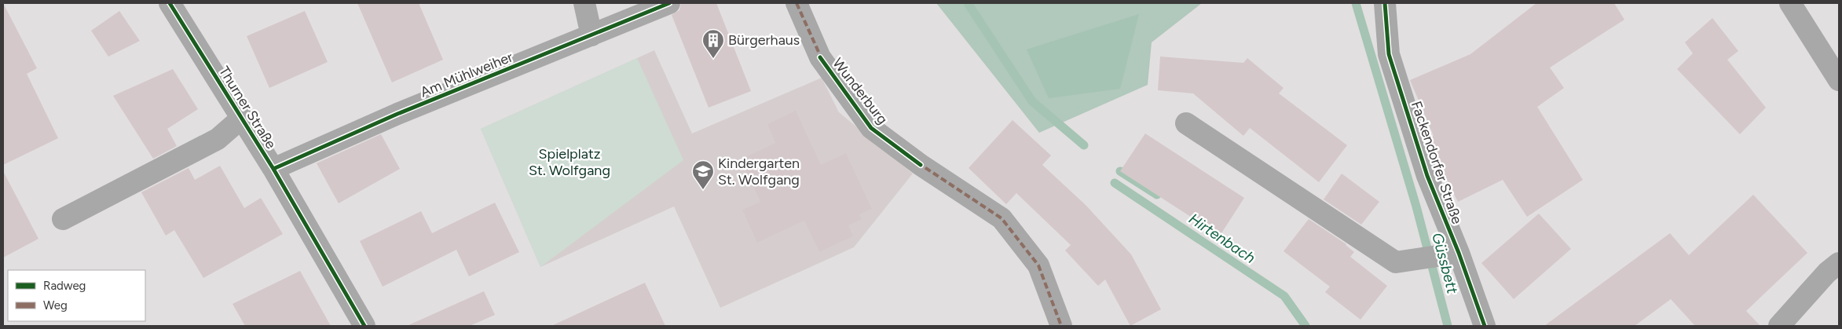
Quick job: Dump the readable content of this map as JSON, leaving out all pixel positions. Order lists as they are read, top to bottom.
{
  "streets": {
    "street": [
      "Am Mühlweiher",
      "Wunderburg",
      "Thurner Straße",
      "Fackendorfer Straße"
    ]
  },
  "crossings": [
    ["Am Mühlweiher", "Thurner Straße"]
  ],
  "water": ["Hirtenbach", "Güssbett"],
  "parks": ["Spielplatz St. Wolfgang"],
  "places": {
    "building": ["Bürgerhaus"],
    "school or university": ["Kindergarten St. Wolfgang"]
  },
  "legend": ["Radweg", "Weg"]
}
